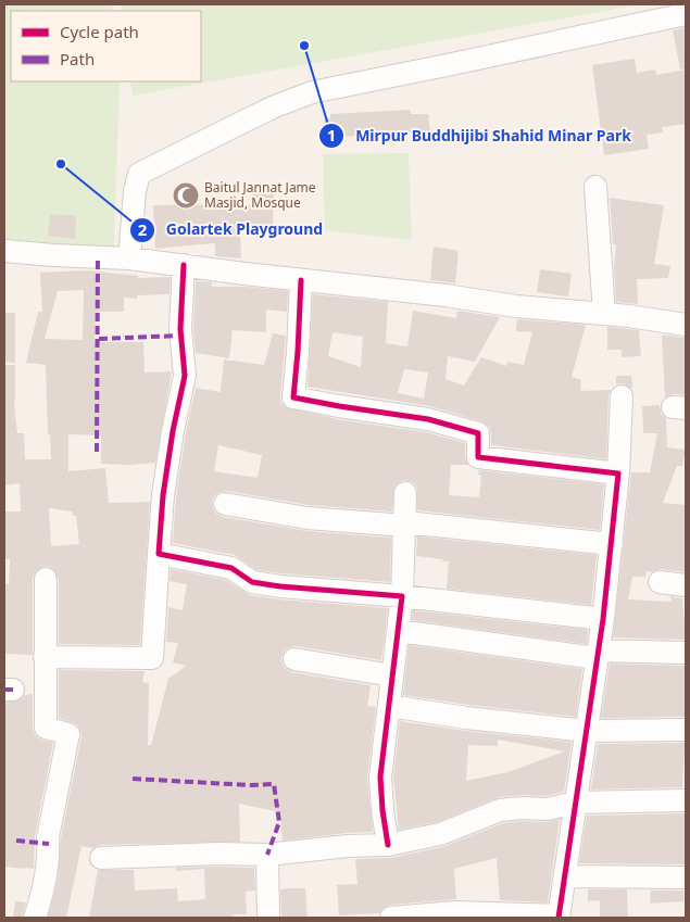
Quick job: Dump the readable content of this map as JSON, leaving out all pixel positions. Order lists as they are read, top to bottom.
{
  "places": {
    "other": ["Mirpur Buddhijibi Shahid Minar Park", "Golartek Playground"],
    "mosque": ["Baitul Jannat Jame Masjid, Mosque"]
  },
  "legend": ["Cycle path", "Path"]
}
